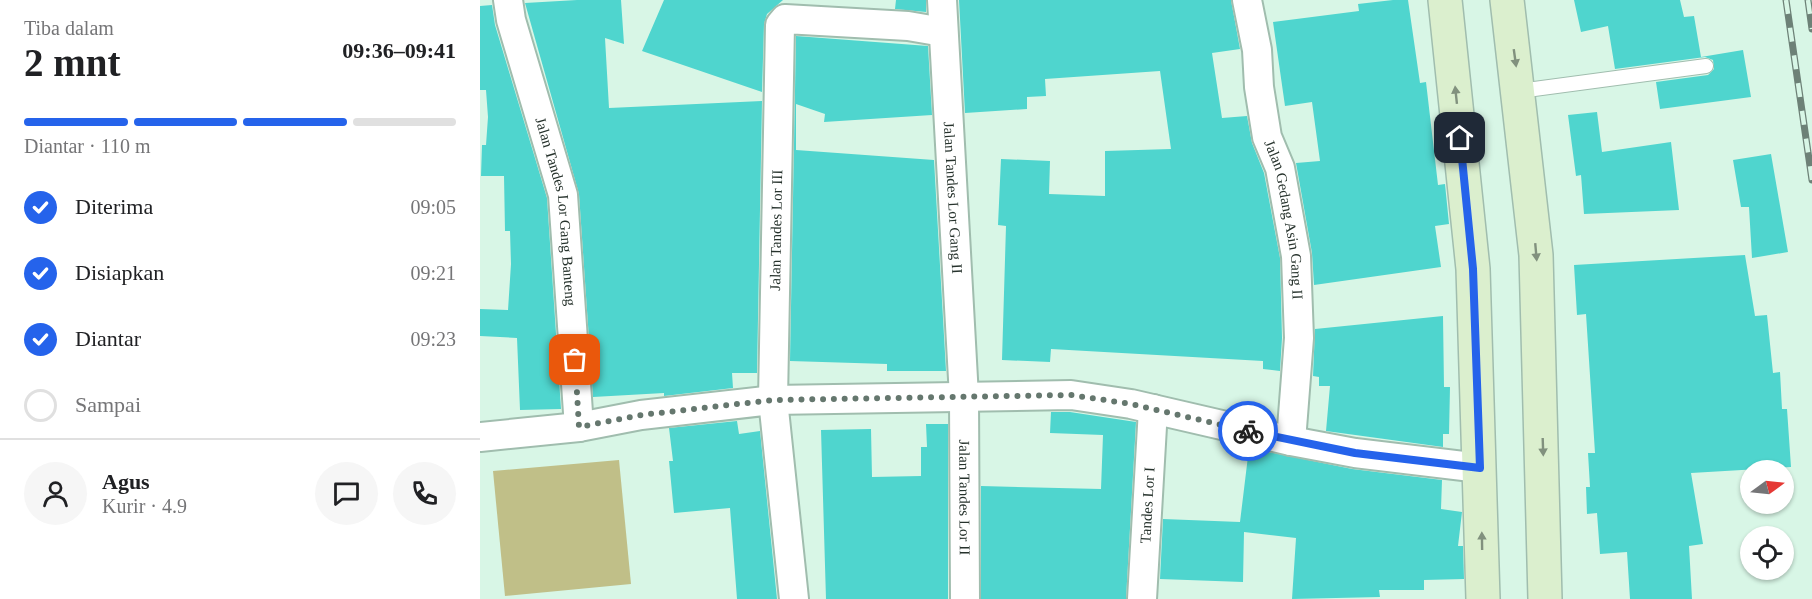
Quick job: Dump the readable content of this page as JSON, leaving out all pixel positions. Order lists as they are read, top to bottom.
{
  "streets": {
    "street": [
      "Jalan Tandes Lor Gang II",
      "Jalan Tandes Lor Gang Banteng",
      "Jalan Gedang Asin Gang II",
      "Jalan Tandes Lor III",
      "Jalan Tandes Lor II",
      "Tandes Lor I"
    ]
  },
  "crossings": [
    ["Jalan Tandes Lor Gang II", "Jalan Tandes Lor III"],
    ["Jalan Tandes Lor Gang II", "Jalan Tandes Lor II"]
  ],
  "north": "right",
  "page": {
    "heading": ["2 mnt", "Tiba dalam", "09:36–09:41"],
    "panel": ["Agus", "Kurir · 4.9"],
    "bar": "Diantar · 110 m",
    "list": [
      ["Diterima", "09:05"],
      ["Disiapkan", "09:21"],
      ["Diantar", "09:23"],
      "Sampai"
    ]
  }
}
